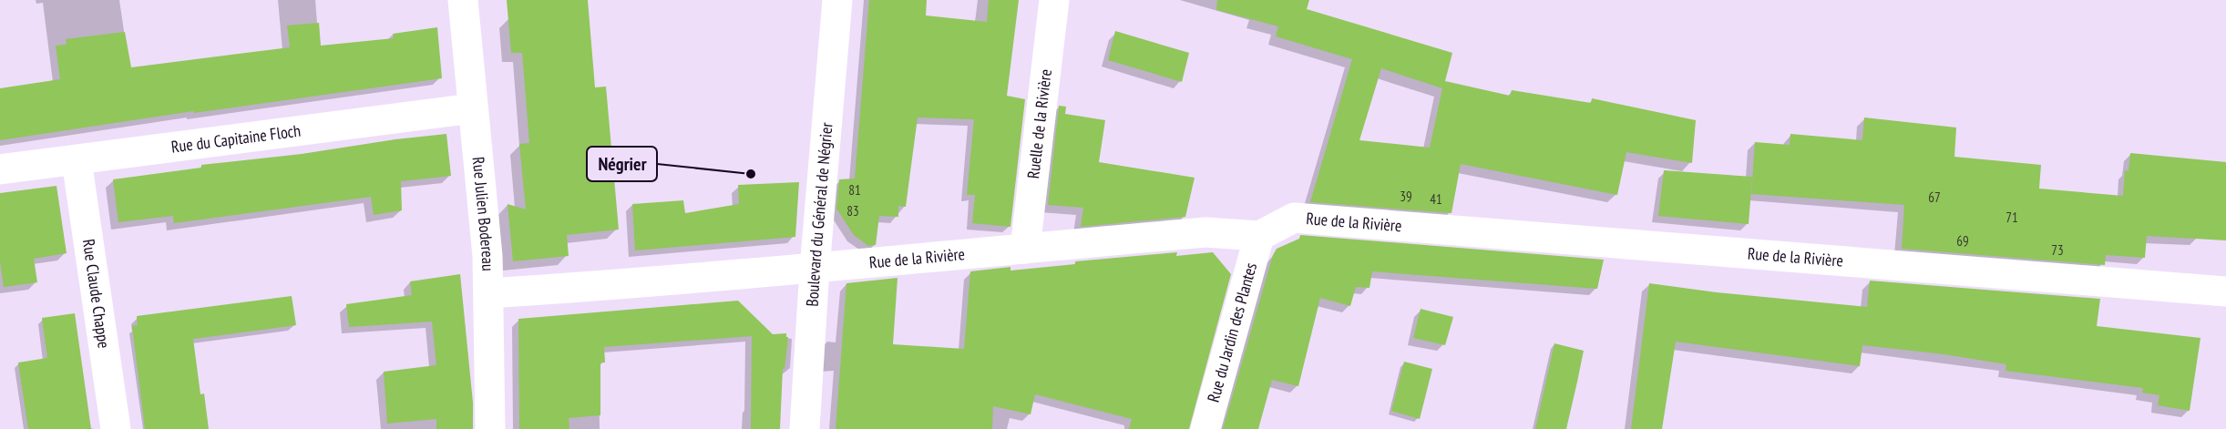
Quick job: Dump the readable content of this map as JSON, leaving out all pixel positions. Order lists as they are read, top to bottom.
{
  "streets": {
    "street": [
      "Ruelle de la Rivière",
      "Rue du Capitaine Floch",
      "Rue Julien Bodereau",
      "Boulevard du Général de Négrier",
      "Rue de la Rivière",
      "Rue Claude Chappe",
      "Rue du Jardin des Plantes"
    ]
  },
  "crossings": [
    ["Ruelle de la Rivière", "Rue de la Rivière"],
    ["Rue du Capitaine Floch", "Rue Julien Bodereau"],
    ["Rue du Capitaine Floch", "Rue Claude Chappe"],
    ["Rue Julien Bodereau", "Rue de la Rivière"],
    ["Boulevard du Général de Négrier", "Rue de la Rivière"],
    ["Rue de la Rivière", "Rue du Jardin des Plantes"]
  ],
  "places": ["Négrier"],
  "house_numbers": [
    "81",
    "39",
    "67",
    "41",
    "83",
    "71",
    "69",
    "73"
  ]
}
